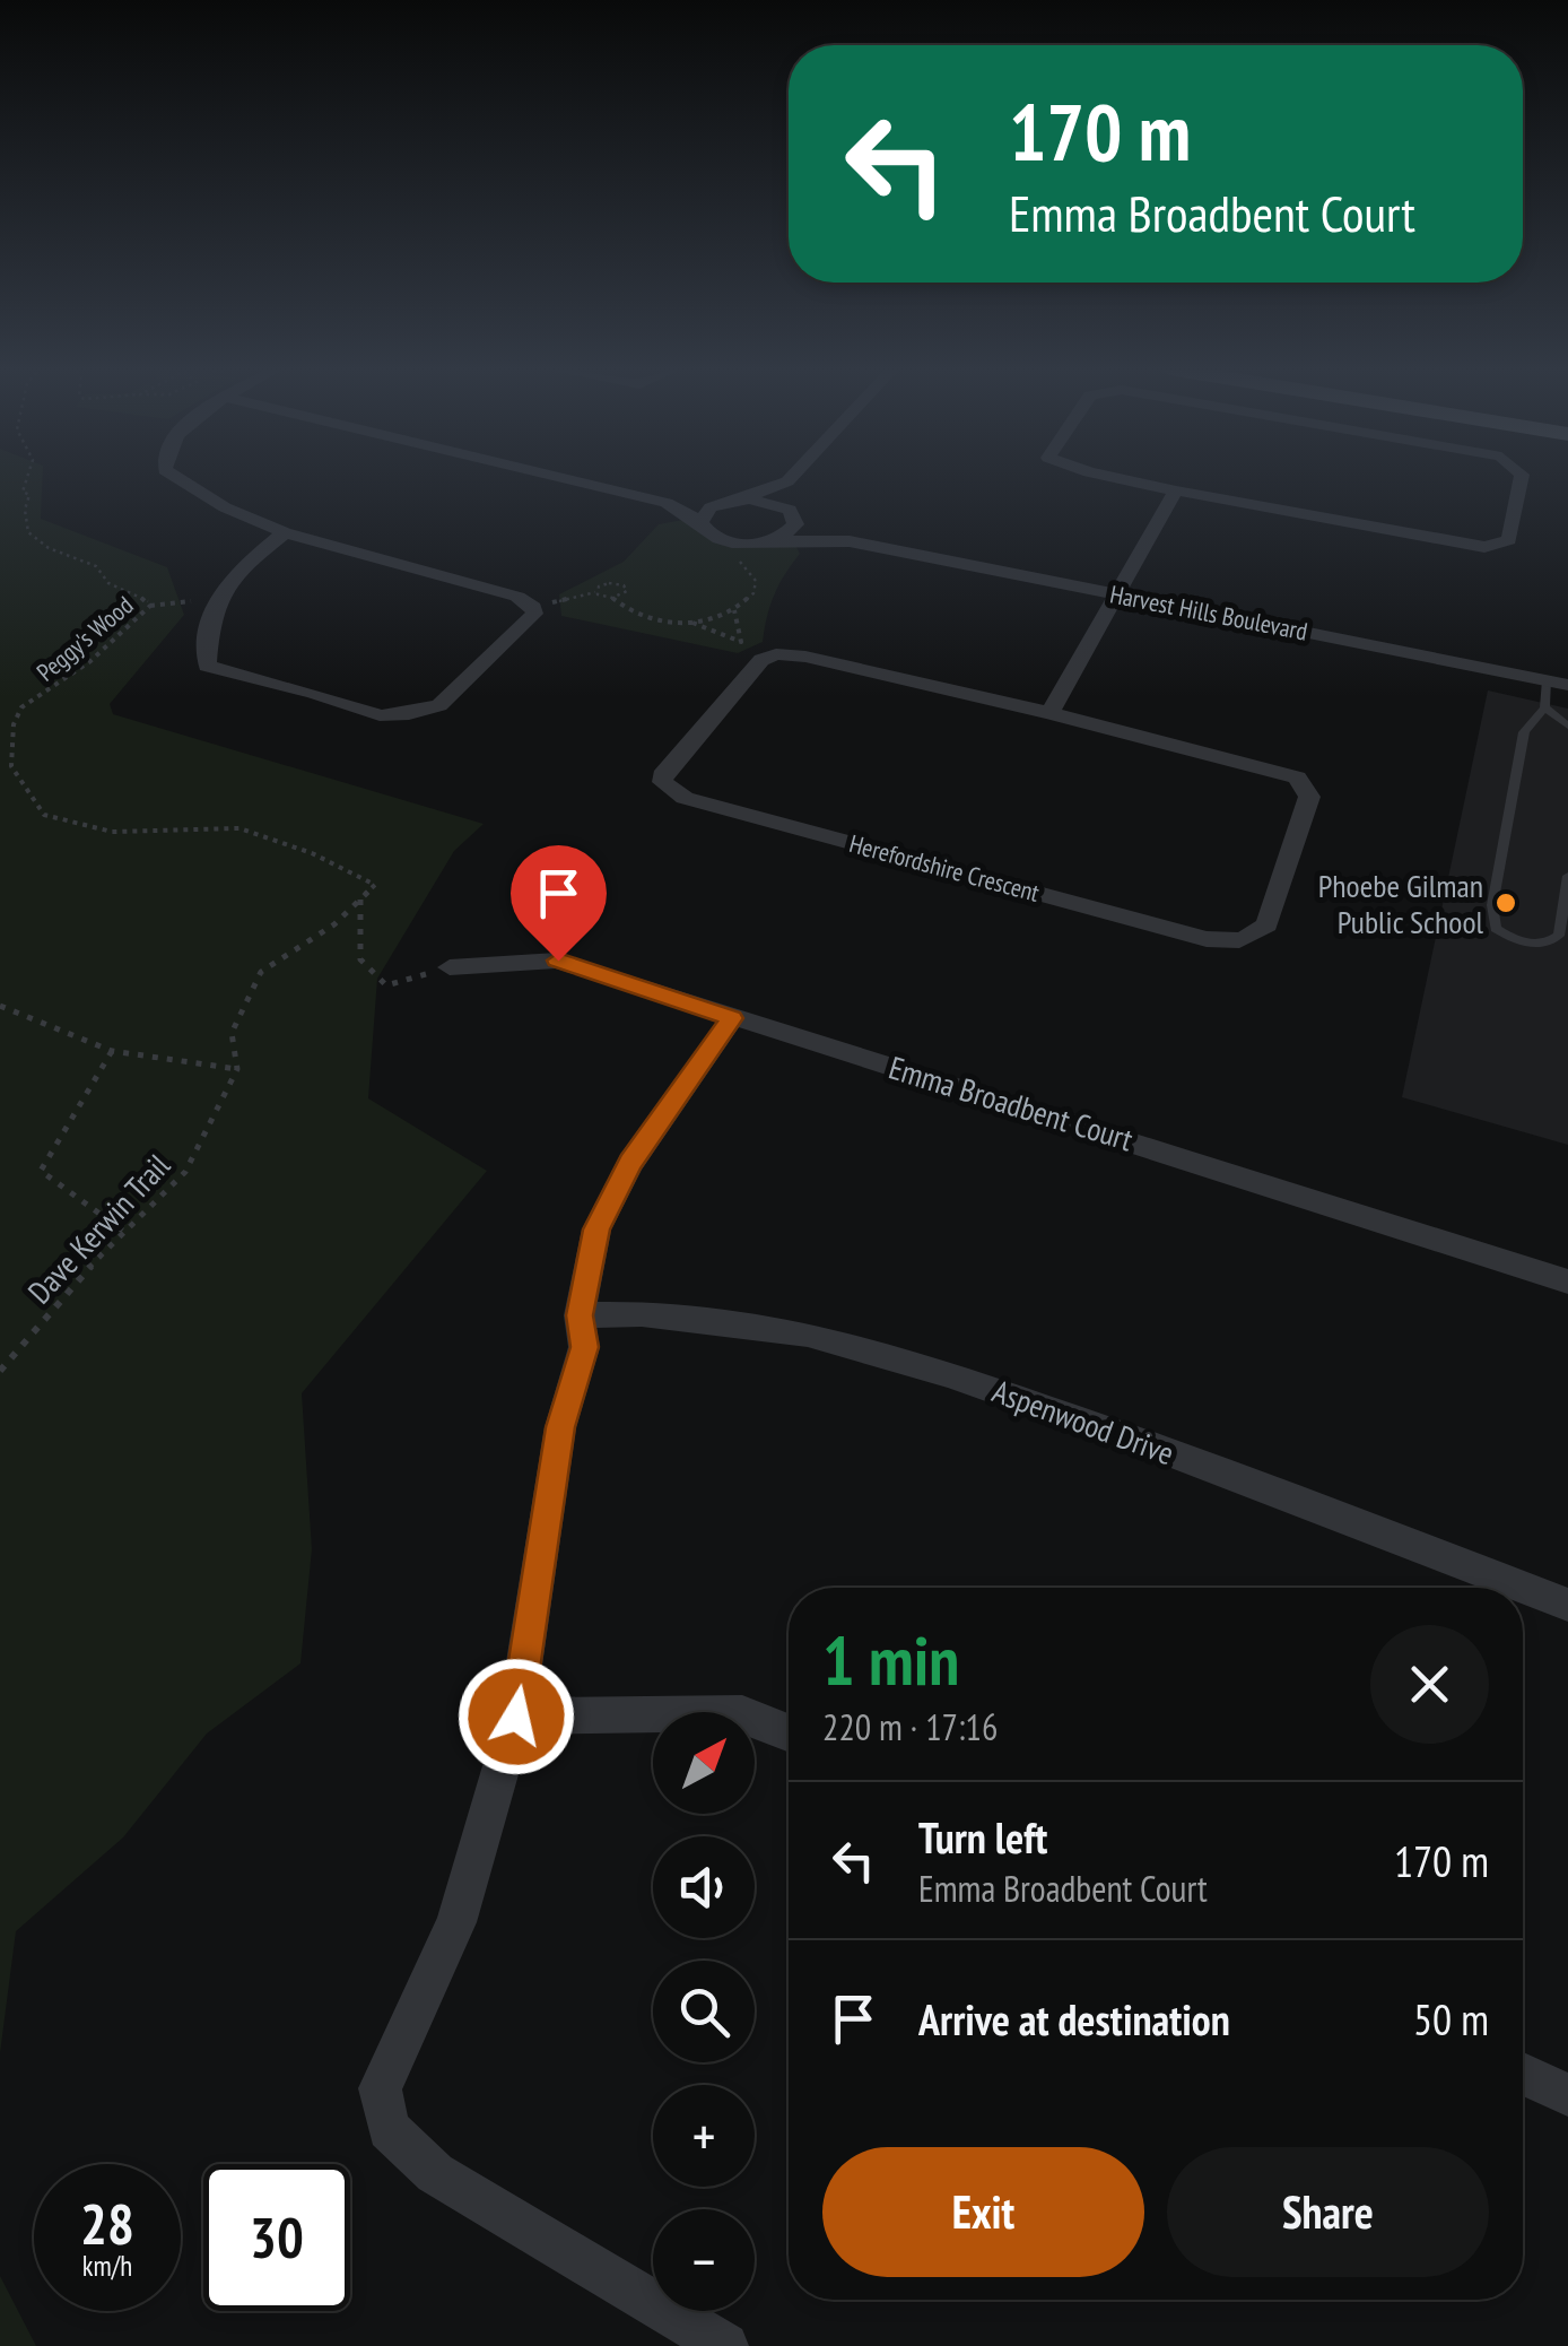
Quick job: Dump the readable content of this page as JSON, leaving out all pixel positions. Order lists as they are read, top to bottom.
{
  "streets": {
    "street": [
      "Harvest Hills Boulevard",
      "Herefordshire Crescent",
      "Emma Broadbent Court",
      "Aspenwood Drive"
    ],
    "path": ["Peggy's Wood", "Dave Kerwin Trail"]
  },
  "crossings": [
    ["Peggy's Wood", "Dave Kerwin Trail"]
  ],
  "places": ["Phoebe Gilman Public School"],
  "north": "top right",
  "page": {
    "turn": ["170 m", "Emma Broadbent Court"],
    "heading": ["1 min", "220 m · 17:16"],
    "map_buttons": ["+", "−"],
    "list": [
      {
        "name": "Turn left",
        "note": "Emma Broadbent Court",
        "value": "170 m"
      },
      {
        "name": "Arrive at destination",
        "value": "50 m"
      }
    ],
    "buttons": ["Exit", "Share"],
    "speed": "28 km/h",
    "limit": "30"
  }
}
